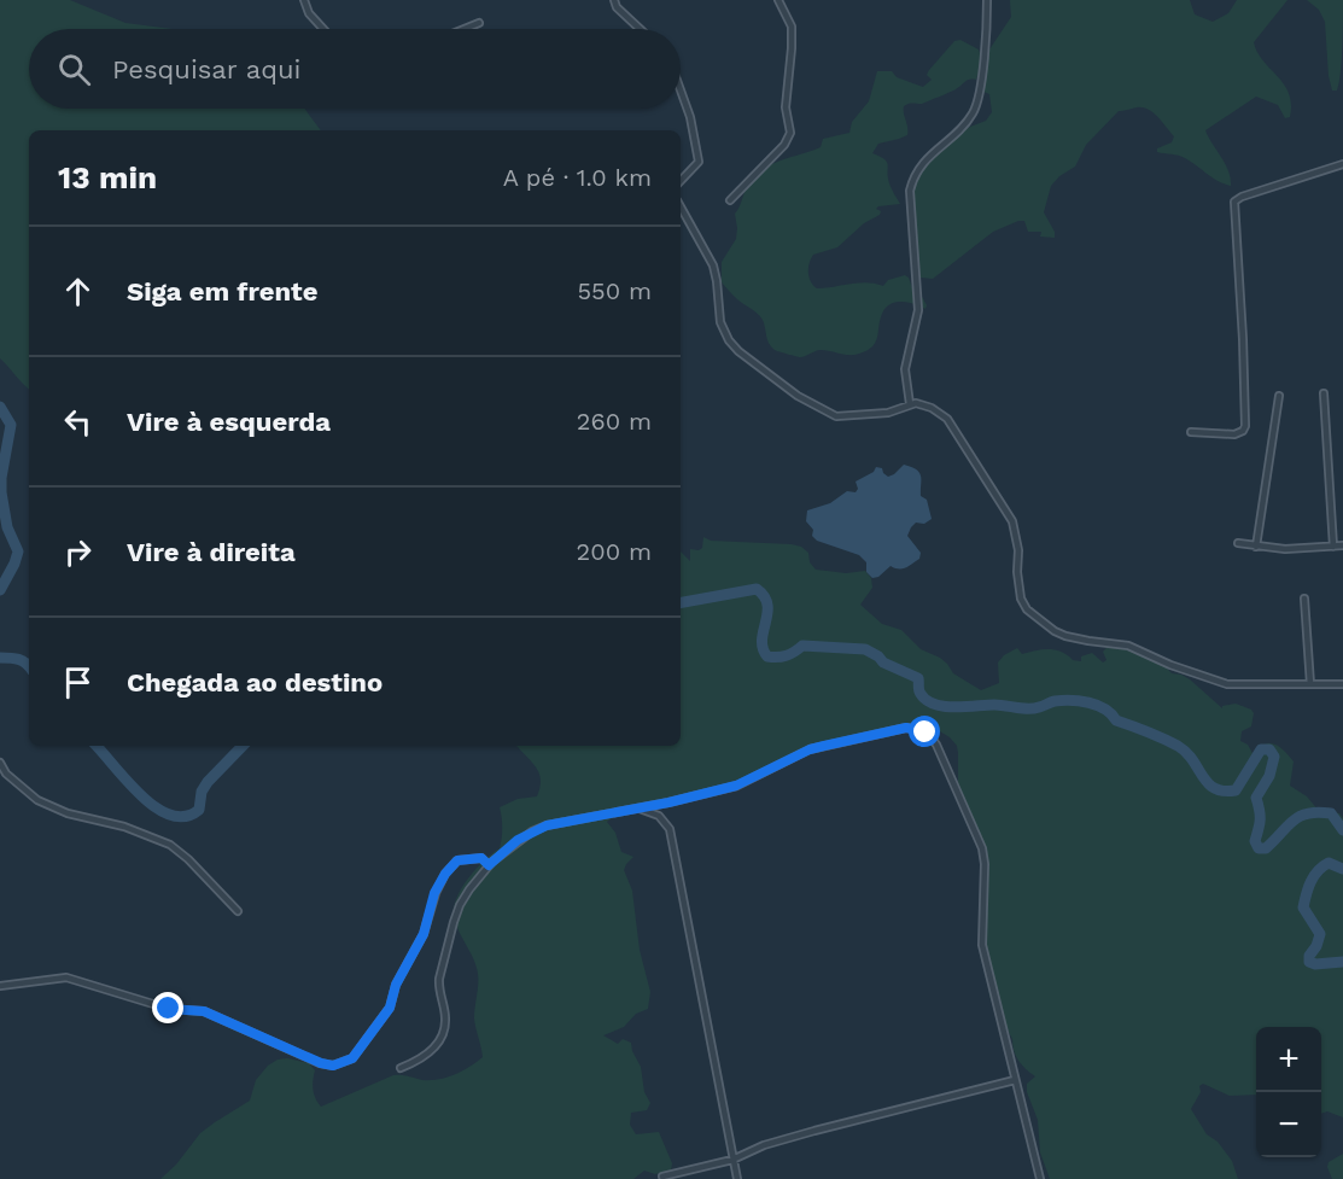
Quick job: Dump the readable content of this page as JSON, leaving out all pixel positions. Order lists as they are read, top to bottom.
{
  "page": {
    "search": "Pesquisar aqui",
    "heading": ["13 min", "A pé · 1.0 km"],
    "list": [
      ["Siga em frente", "550 m"],
      ["Vire à esquerda", "260 m"],
      ["Vire à direita", "200 m"],
      "Chegada ao destino"
    ],
    "map_buttons": ["+", "−"]
  }
}
